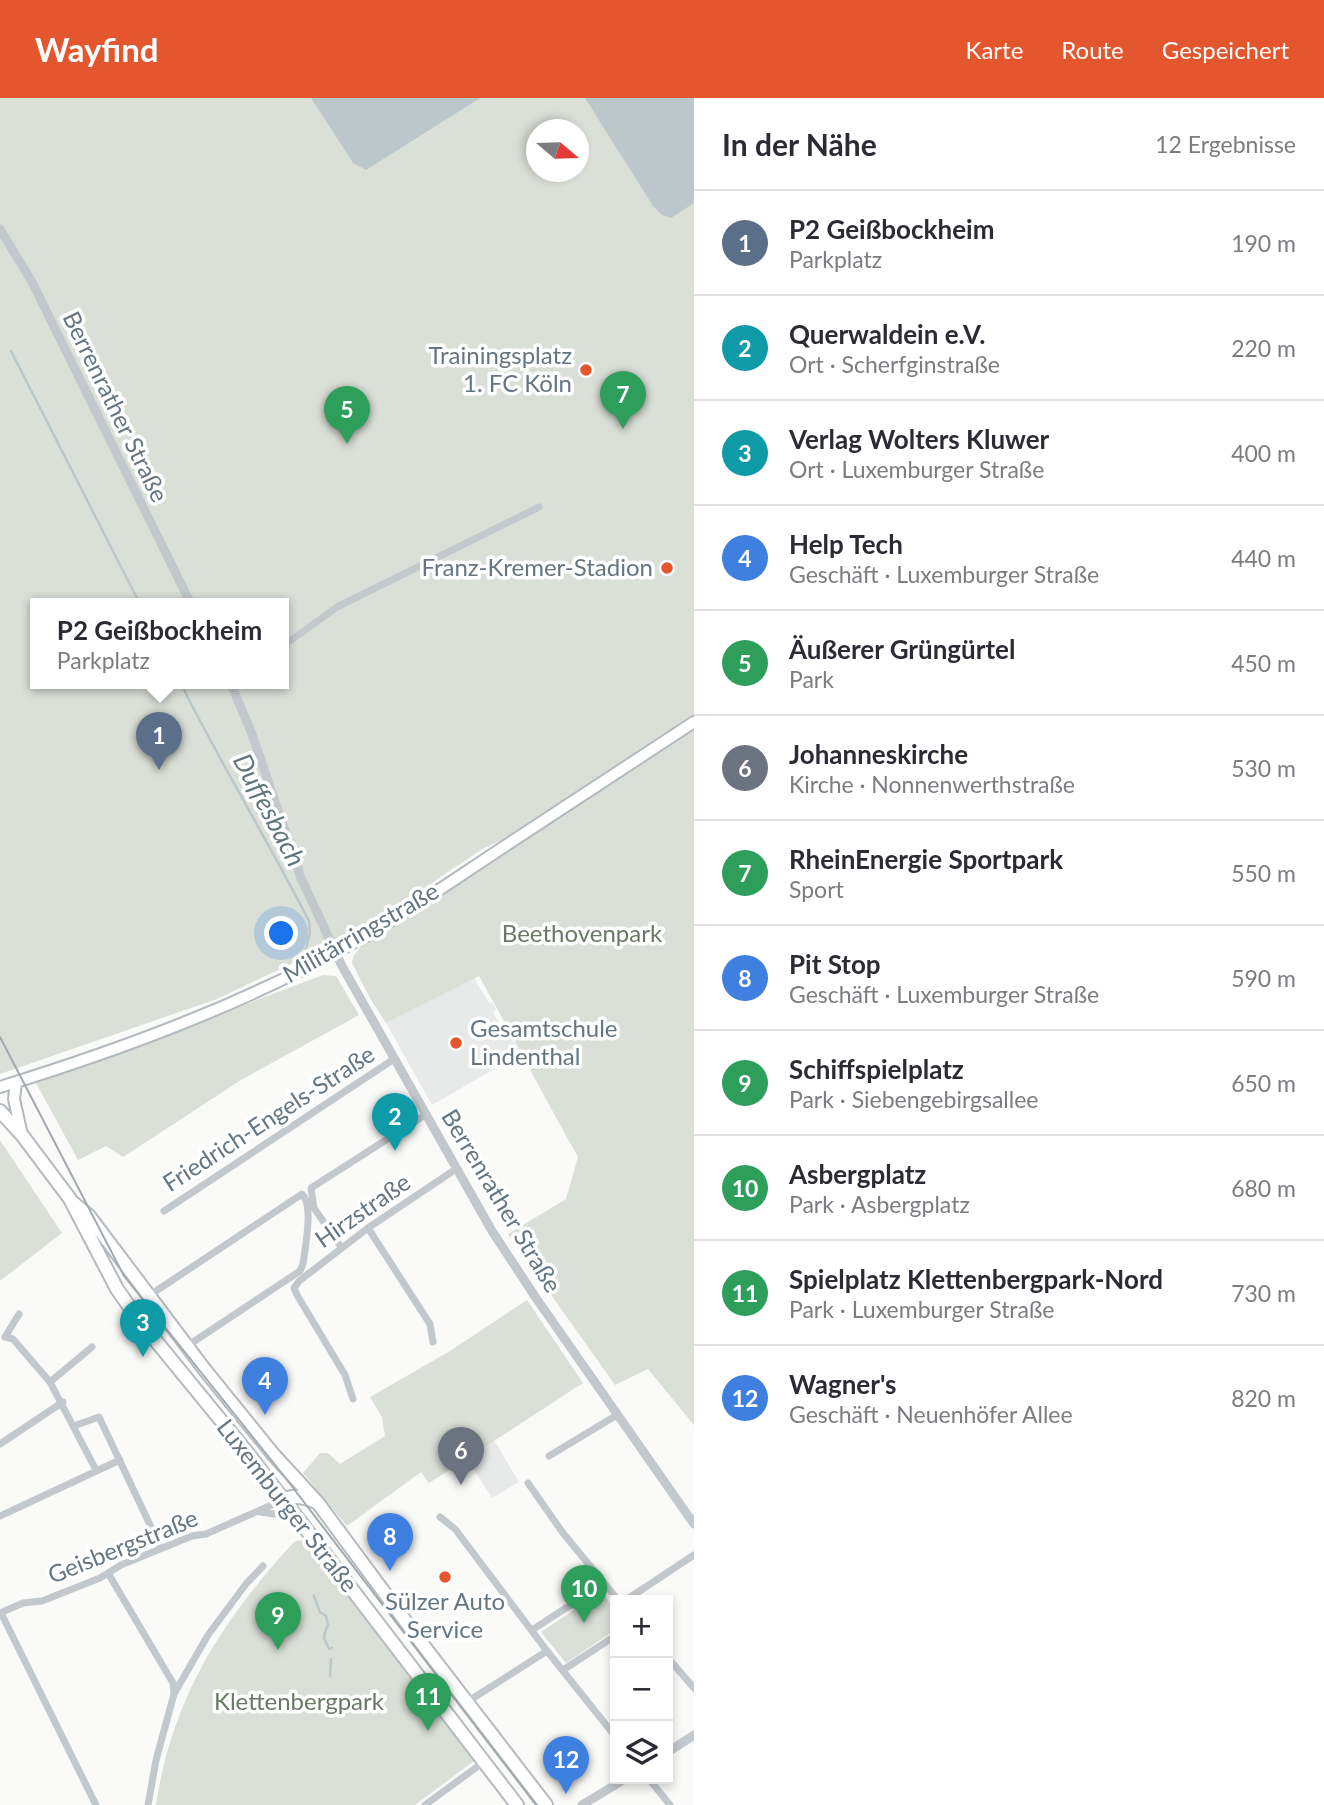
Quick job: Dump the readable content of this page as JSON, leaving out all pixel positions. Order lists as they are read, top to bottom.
{
  "streets": {
    "main road": ["Militärringstraße", "Luxemburger Straße"],
    "street": [
      "Berrenrather Straße",
      "Friedrich-Engels-Straße",
      "Hirzstraße",
      "Geisbergstraße"
    ]
  },
  "crossings": [
    ["Berrenrather Straße", "Militärringstraße"],
    ["Berrenrather Straße", "Friedrich-Engels-Straße"],
    ["Berrenrather Straße", "Hirzstraße"],
    ["Luxemburger Straße", "Geisbergstraße"]
  ],
  "water": ["Duffesbach"],
  "parks": ["Beethovenpark", "Klettenbergpark"],
  "places": [
    "Trainingsplatz 1. FC Köln",
    "Franz-Kremer-Stadion",
    "Gesamtschule Lindenthal",
    "Sülzer Auto Service"
  ],
  "north": "right",
  "page": {
    "header": "Wayfind",
    "nav": ["Karte", "Route", "Gespeichert"],
    "heading": ["In der Nähe", "12 Ergebnisse"],
    "list": [
      {
        "mark": "1",
        "name": "P2 Geißbockheim",
        "note": "Parkplatz",
        "value": "190 m"
      },
      {
        "mark": "2",
        "name": "Querwaldein e.V.",
        "note": "Ort · Scherfginstraße",
        "value": "220 m"
      },
      {
        "mark": "3",
        "name": "Verlag Wolters Kluwer",
        "note": "Ort · Luxemburger Straße",
        "value": "400 m"
      },
      {
        "mark": "4",
        "name": "Help Tech",
        "note": "Geschäft · Luxemburger Straße",
        "value": "440 m"
      },
      {
        "mark": "5",
        "name": "Äußerer Grüngürtel",
        "note": "Park",
        "value": "450 m"
      },
      {
        "mark": "6",
        "name": "Johanneskirche",
        "note": "Kirche · Nonnenwerthstraße",
        "value": "530 m"
      },
      {
        "mark": "7",
        "name": "RheinEnergie Sportpark",
        "note": "Sport",
        "value": "550 m"
      },
      {
        "mark": "8",
        "name": "Pit Stop",
        "note": "Geschäft · Luxemburger Straße",
        "value": "590 m"
      },
      {
        "mark": "9",
        "name": "Schiffspielplatz",
        "note": "Park · Siebengebirgsallee",
        "value": "650 m"
      },
      {
        "mark": "10",
        "name": "Asbergplatz",
        "note": "Park · Asbergplatz",
        "value": "680 m"
      },
      {
        "mark": "11",
        "name": "Spielplatz Klettenbergpark-Nord",
        "note": "Park · Luxemburger Straße",
        "value": "730 m"
      },
      {
        "mark": "12",
        "name": "Wagner's",
        "note": "Geschäft · Neuenhöfer Allee",
        "value": "820 m"
      }
    ],
    "pins": [
      "7",
      "5",
      "1",
      "2",
      "3",
      "4",
      "6",
      "8",
      "10",
      "9",
      "11",
      "12"
    ],
    "popup": ["P2 Geißbockheim", "Parkplatz"],
    "map_buttons": ["+", "−"]
  }
}
